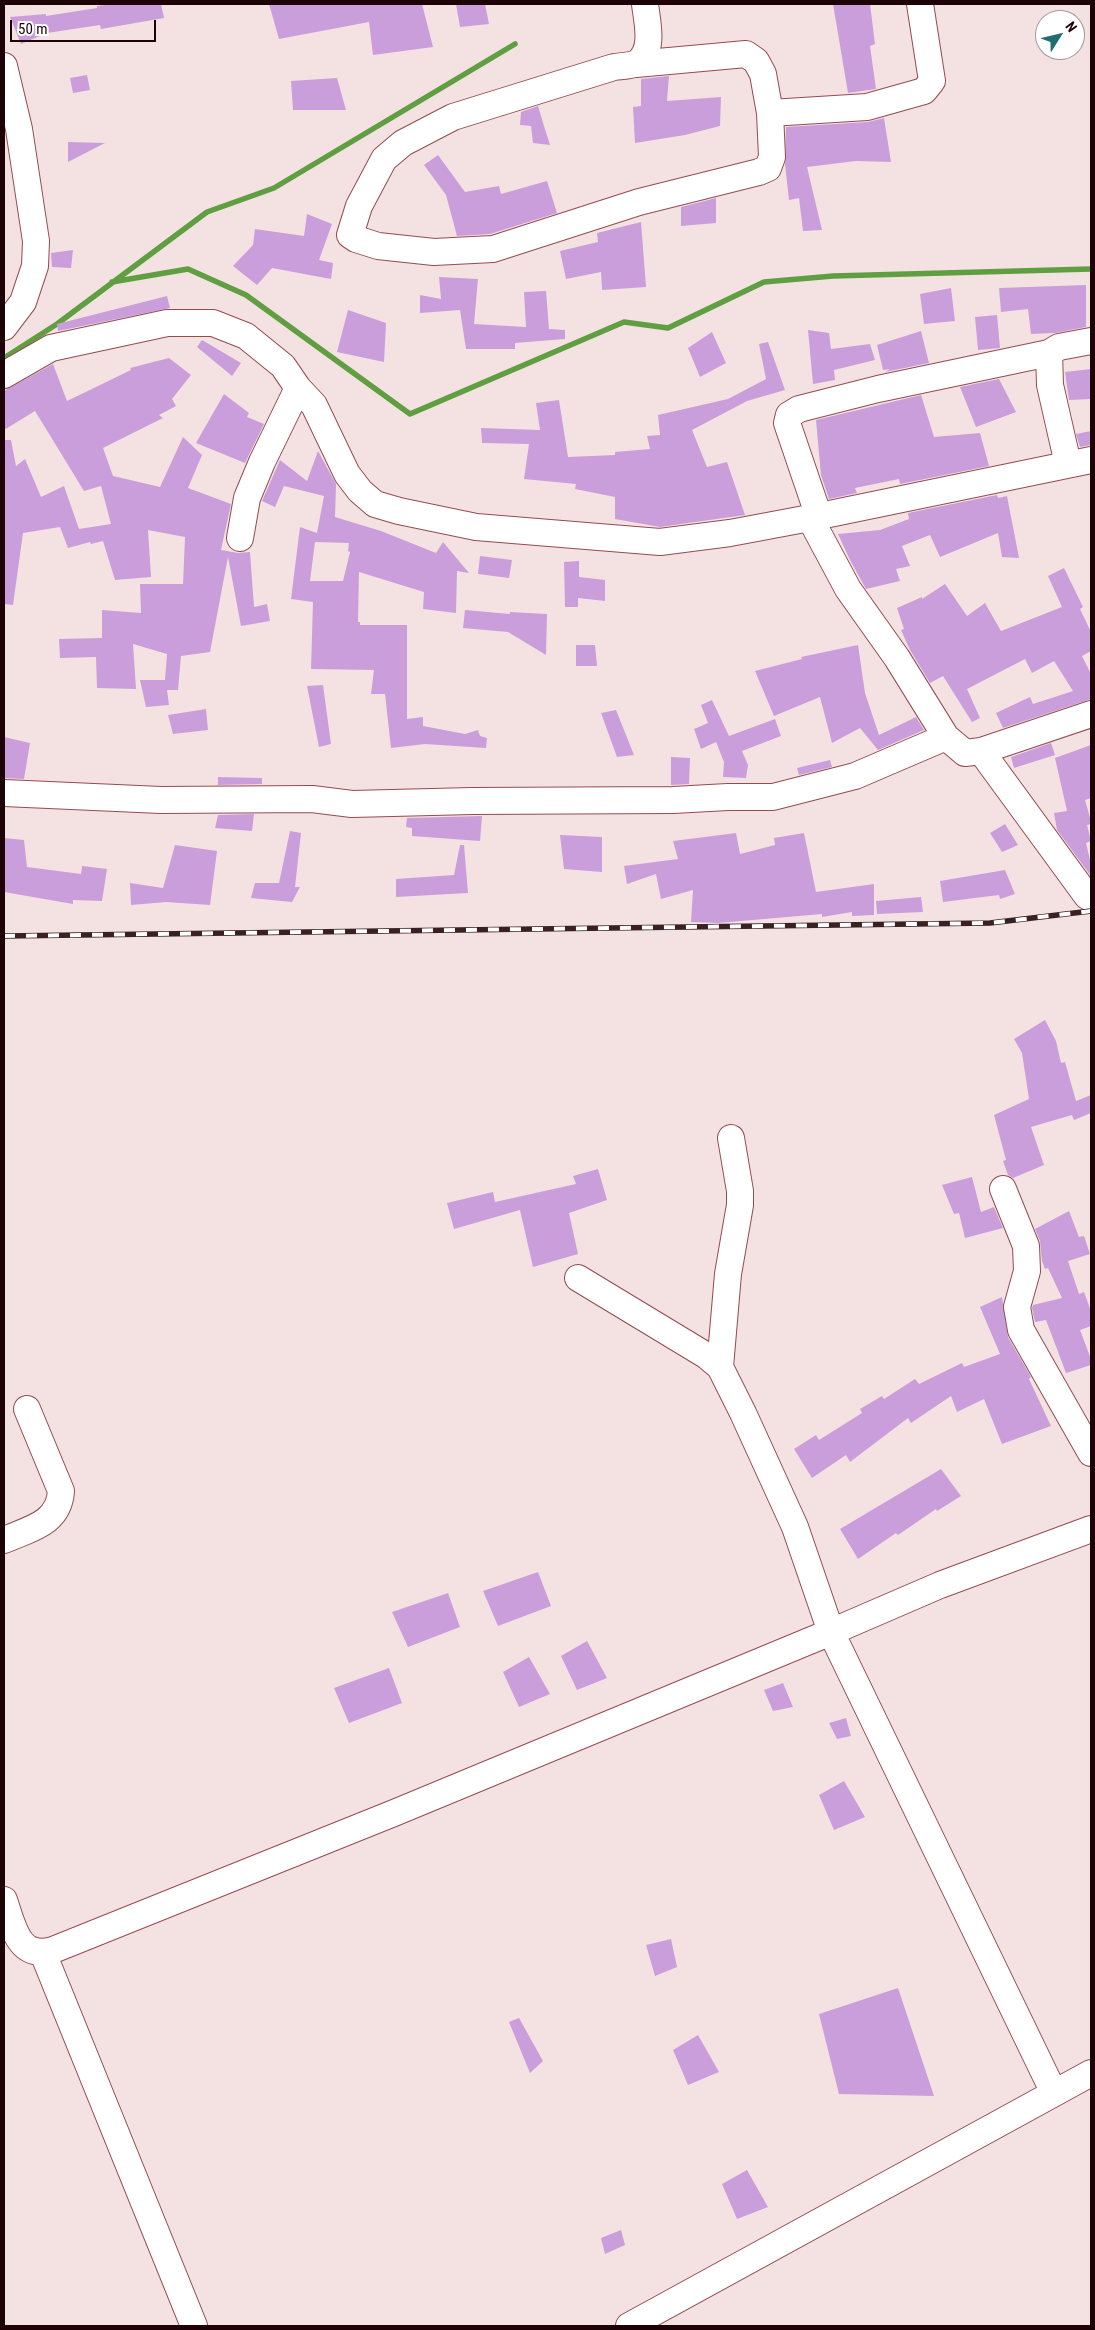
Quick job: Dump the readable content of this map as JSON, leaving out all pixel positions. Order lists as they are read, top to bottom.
{
  "scale_bar": "50 m",
  "north": "top right"
}
